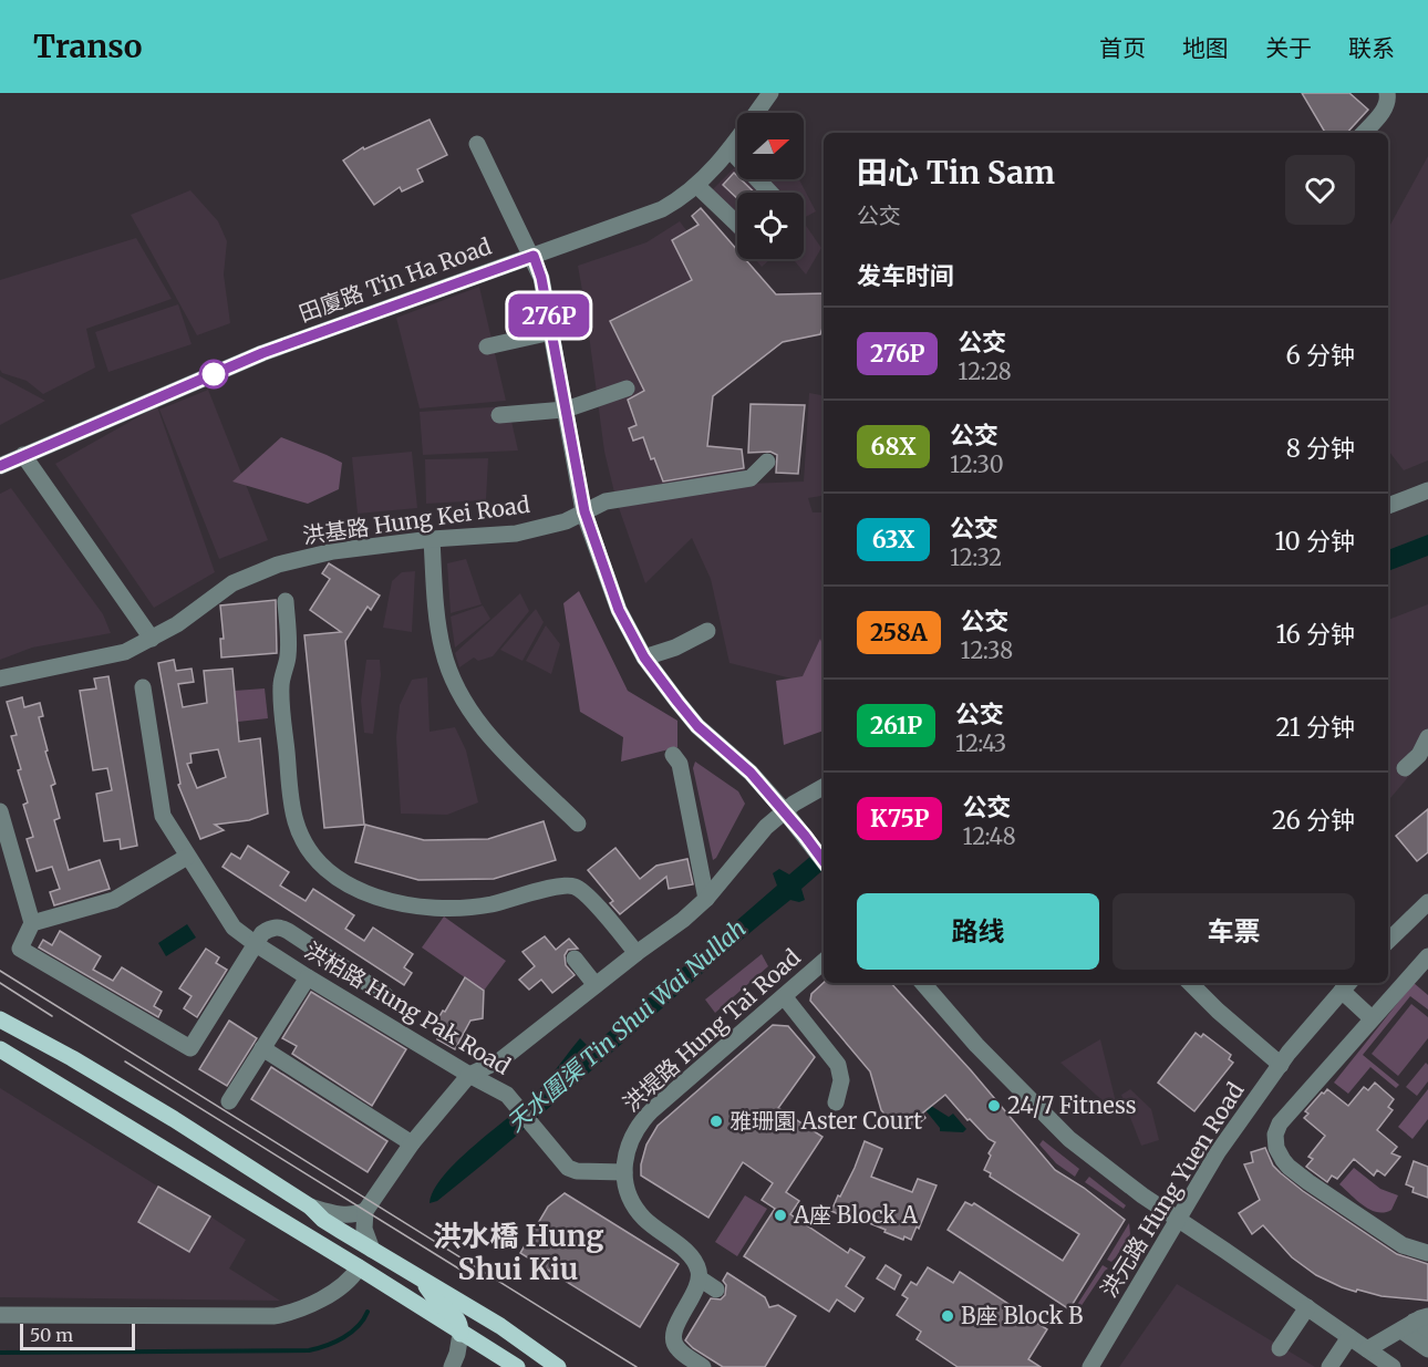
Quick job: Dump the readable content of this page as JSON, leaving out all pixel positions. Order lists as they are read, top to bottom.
{
  "streets": {
    "street": [
      "田廈路 Tin Ha Road",
      "洪基路 Hung Kei Road",
      "洪柏路 Hung Pak Road",
      "洪堤路 Hung Tai Road",
      "洪元路 Hung Yuen Road"
    ]
  },
  "crossings": [
    ["洪柏路 Hung Pak Road", "洪堤路 Hung Tai Road"]
  ],
  "districts": ["洪水橋 Hung Shui Kiu"],
  "water": ["天水圍渠 Tin Shui Wai Nullah"],
  "places": [
    "24/7 Fitness",
    "雅珊園 Aster Court",
    "A座 Block A",
    "B座 Block B"
  ],
  "lines": ["bus line 276P"],
  "scale_bar": "50 m",
  "north": "right",
  "page": {
    "header": "Transo",
    "nav": [
      "首页",
      "地图",
      "关于",
      "联系"
    ],
    "on_map": "276P",
    "heading": [
      ["田心 Tin Sam", "公交"],
      "发车时间"
    ],
    "list": [
      {
        "mark": "276P",
        "name": "公交",
        "note": "12:28",
        "value": "6 分钟"
      },
      {
        "mark": "68X",
        "name": "公交",
        "note": "12:30",
        "value": "8 分钟"
      },
      {
        "mark": "63X",
        "name": "公交",
        "note": "12:32",
        "value": "10 分钟"
      },
      {
        "mark": "258A",
        "name": "公交",
        "note": "12:38",
        "value": "16 分钟"
      },
      {
        "mark": "261P",
        "name": "公交",
        "note": "12:43",
        "value": "21 分钟"
      },
      {
        "mark": "K75P",
        "name": "公交",
        "note": "12:48",
        "value": "26 分钟"
      }
    ],
    "buttons": ["路线", "车票"],
    "scale": "50 m"
  }
}
